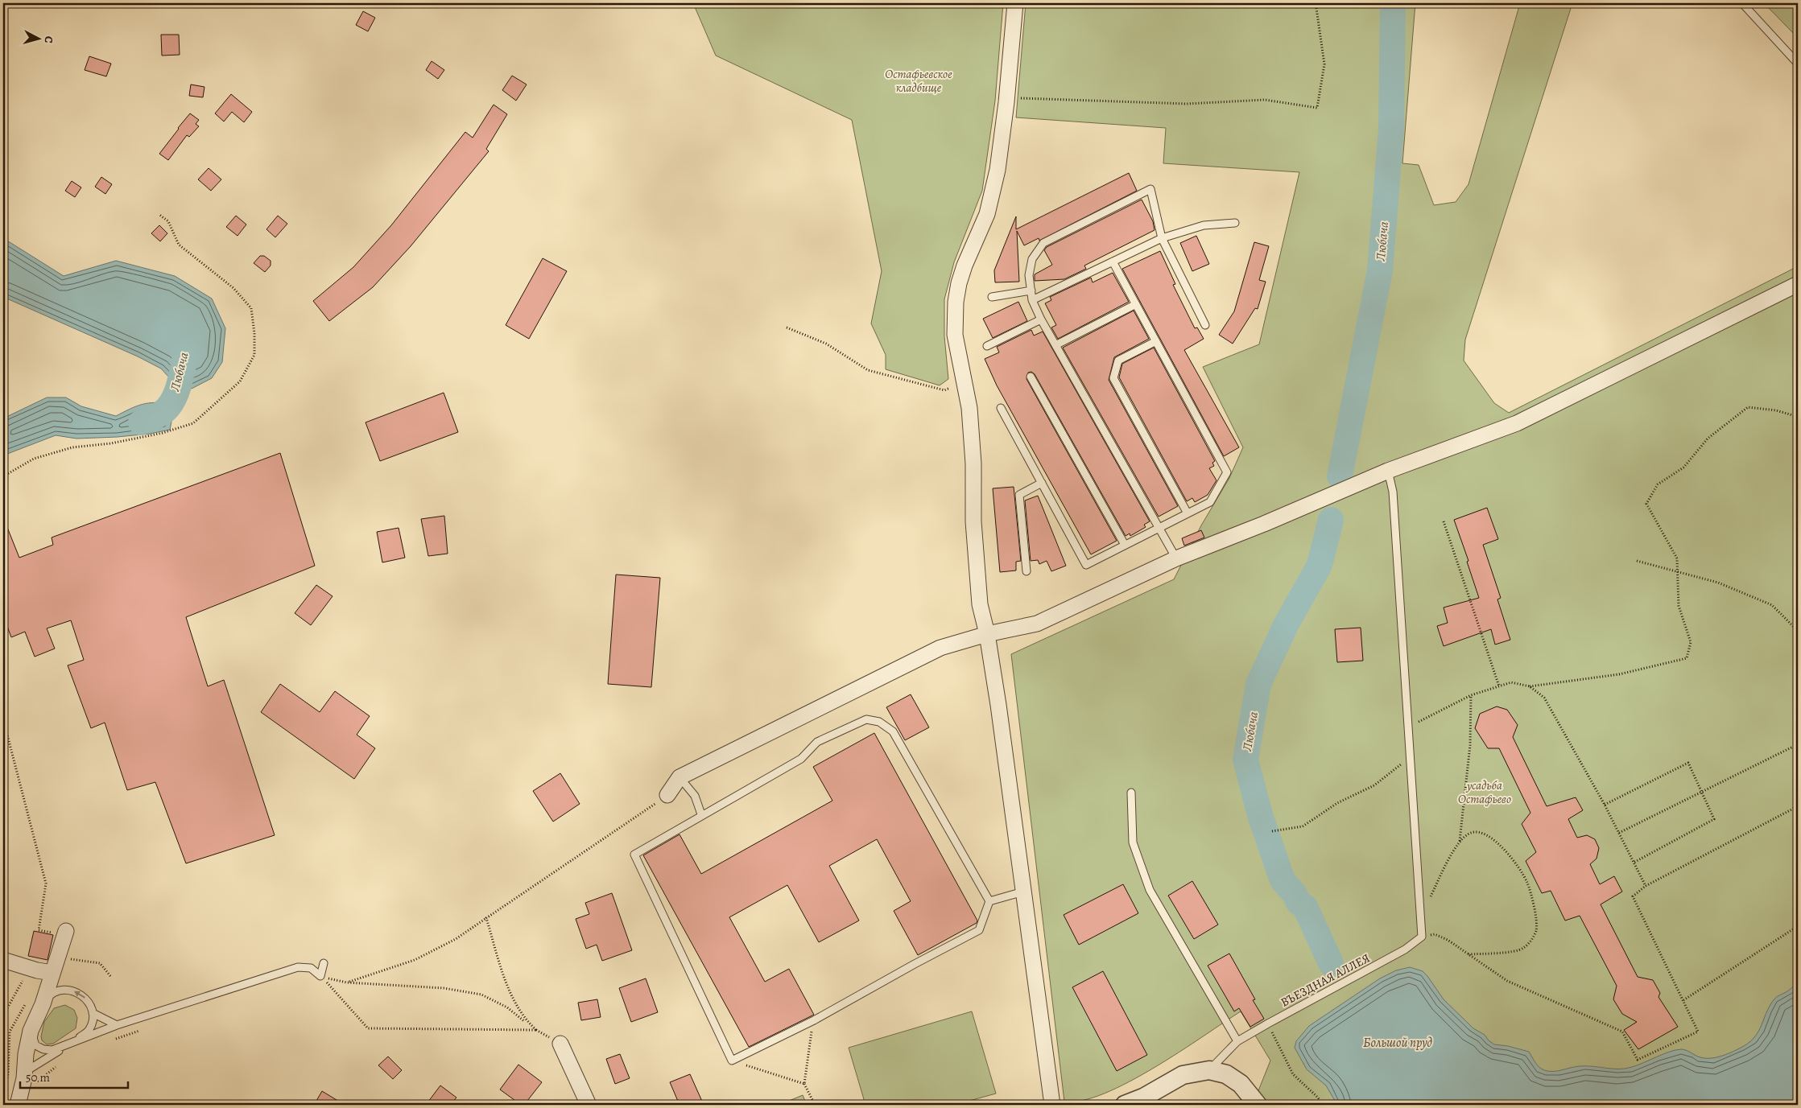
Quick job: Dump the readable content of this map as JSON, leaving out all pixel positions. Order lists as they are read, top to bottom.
{
  "streets": {
    "lane": ["ВЪЕЗДНАЯ АЛЛЕЯ"]
  },
  "water": ["Любача", "Большой пруд"],
  "parks": ["Остафьевское кладбище", "усадьба Остафьево"],
  "scale_bar": "50 m",
  "north": "right"
}
